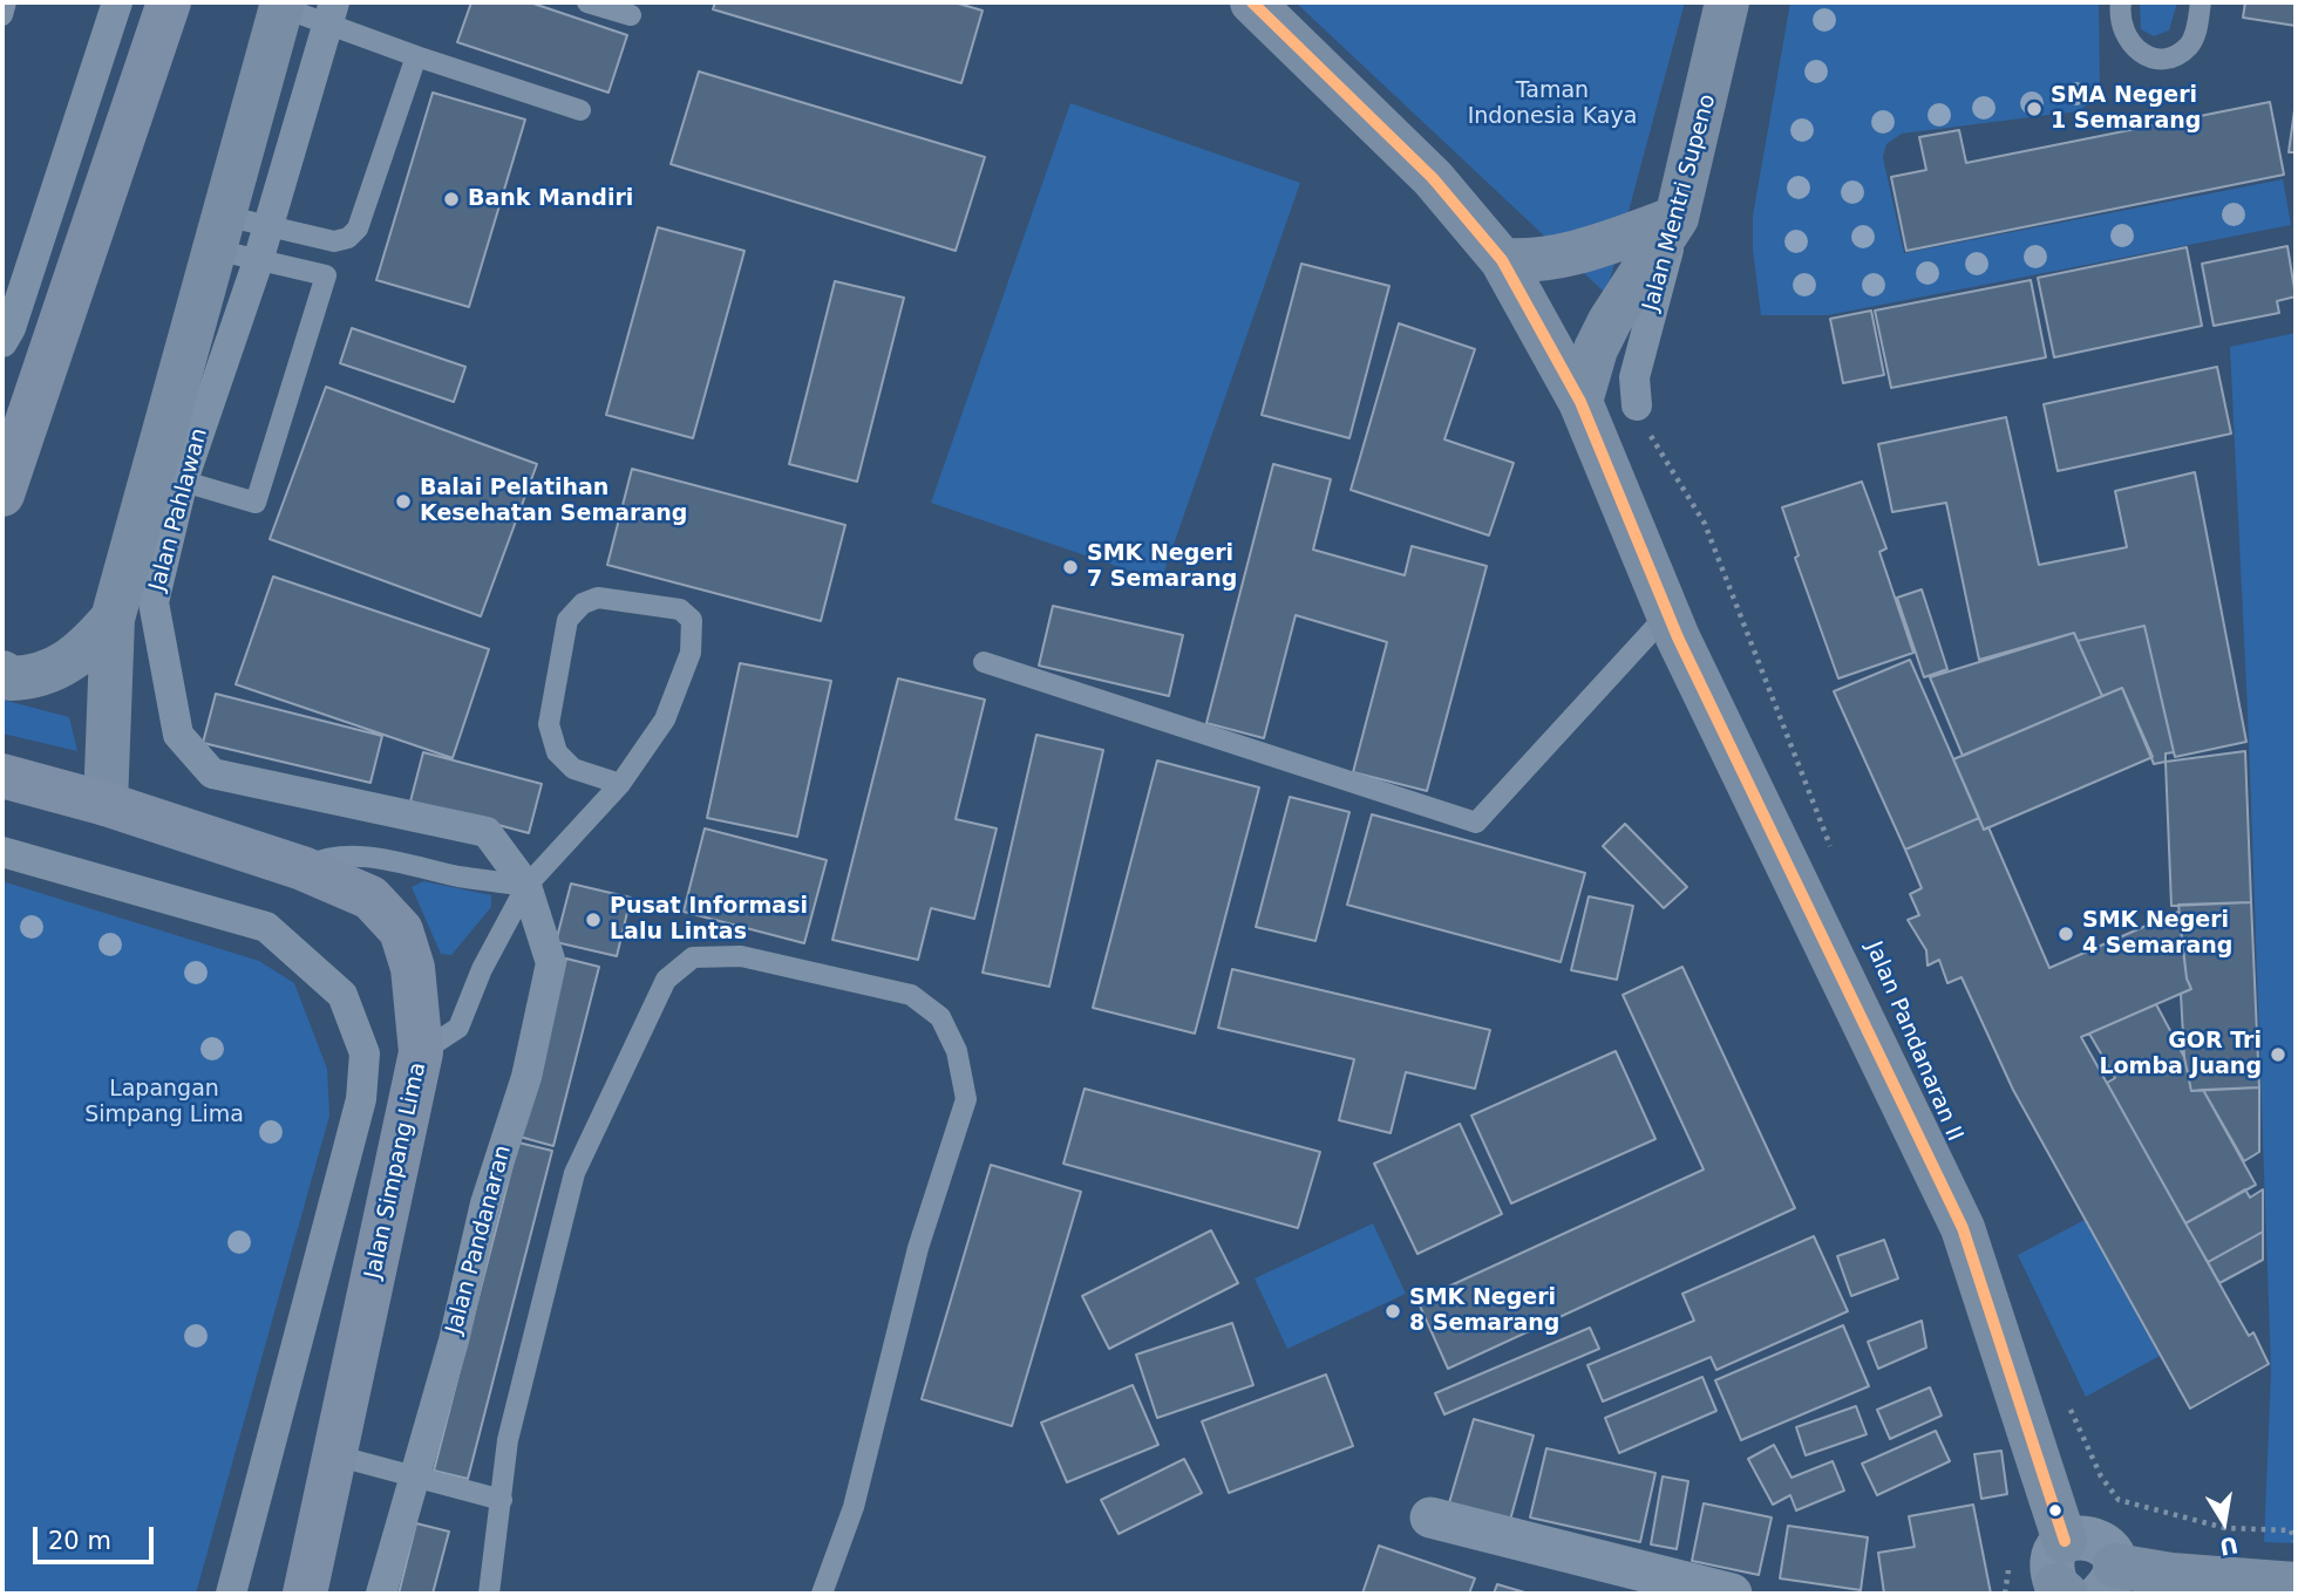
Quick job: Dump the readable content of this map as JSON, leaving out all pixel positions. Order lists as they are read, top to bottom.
{
  "streets": {
    "main road": [
      "Jalan Mentri Supeno",
      "Jalan Pahlawan",
      "Jalan Pandanaran II",
      "Jalan Simpang Lima"
    ],
    "street": ["Jalan Pandanaran"]
  },
  "crossings": [
    ["Jalan Mentri Supeno", "Jalan Pandanaran II"],
    ["Jalan Pahlawan", "Jalan Simpang Lima"],
    ["Jalan Pahlawan", "Jalan Pandanaran"]
  ],
  "parks": ["Taman Indonesia Kaya", "Lapangan Simpang Lima"],
  "places": [
    "SMA Negeri 1 Semarang",
    "Bank Mandiri",
    "Balai Pelatihan Kesehatan Semarang",
    "SMK Negeri 7 Semarang",
    "Pusat Informasi Lalu Lintas",
    "SMK Negeri 4 Semarang",
    "GOR Tri Lomba Juang",
    "SMK Negeri 8 Semarang"
  ],
  "scale_bar": "20 m",
  "north": "bottom"
}
